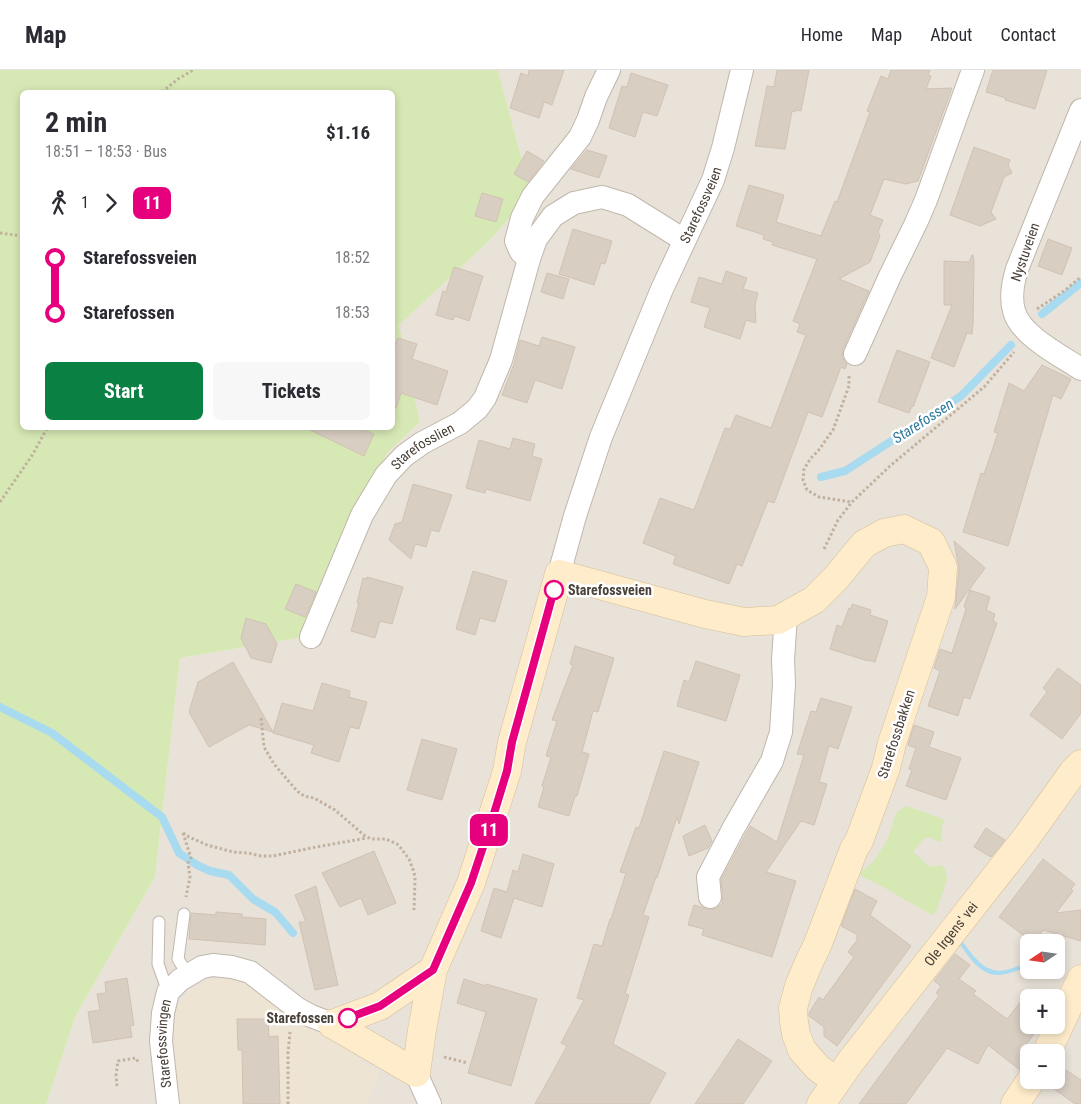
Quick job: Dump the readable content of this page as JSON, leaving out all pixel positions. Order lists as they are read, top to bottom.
{
  "streets": {
    "street": [
      "Starefossveien",
      "Nystuveien",
      "Starefosslien",
      "Starefossbakken",
      "Ole Irgens' vei",
      "Starefossvingen"
    ]
  },
  "crossings": [
    ["Starefossveien", "Starefosslien"],
    ["Starefossveien", "Starefossbakken"],
    ["Starefossveien", "Starefossvingen"],
    ["Starefossbakken", "Ole Irgens' vei"]
  ],
  "water": ["Starefossen"],
  "places": ["Starefossveien", "Starefossen"],
  "lines": ["bus line 11"],
  "north": "left",
  "page": {
    "header": "Map",
    "nav": [
      "Home",
      "Map",
      "About",
      "Contact"
    ],
    "on_map": "11",
    "heading": ["2 min", "18:51 – 18:53 · Bus", "$1.16"],
    "legs": ["1", "11"],
    "list": [
      {
        "name": "Starefossveien",
        "value": "18:52"
      },
      {
        "name": "Starefossen",
        "value": "18:53"
      }
    ],
    "buttons": ["Start", "Tickets"],
    "map_buttons": ["+", "−"]
  }
}
